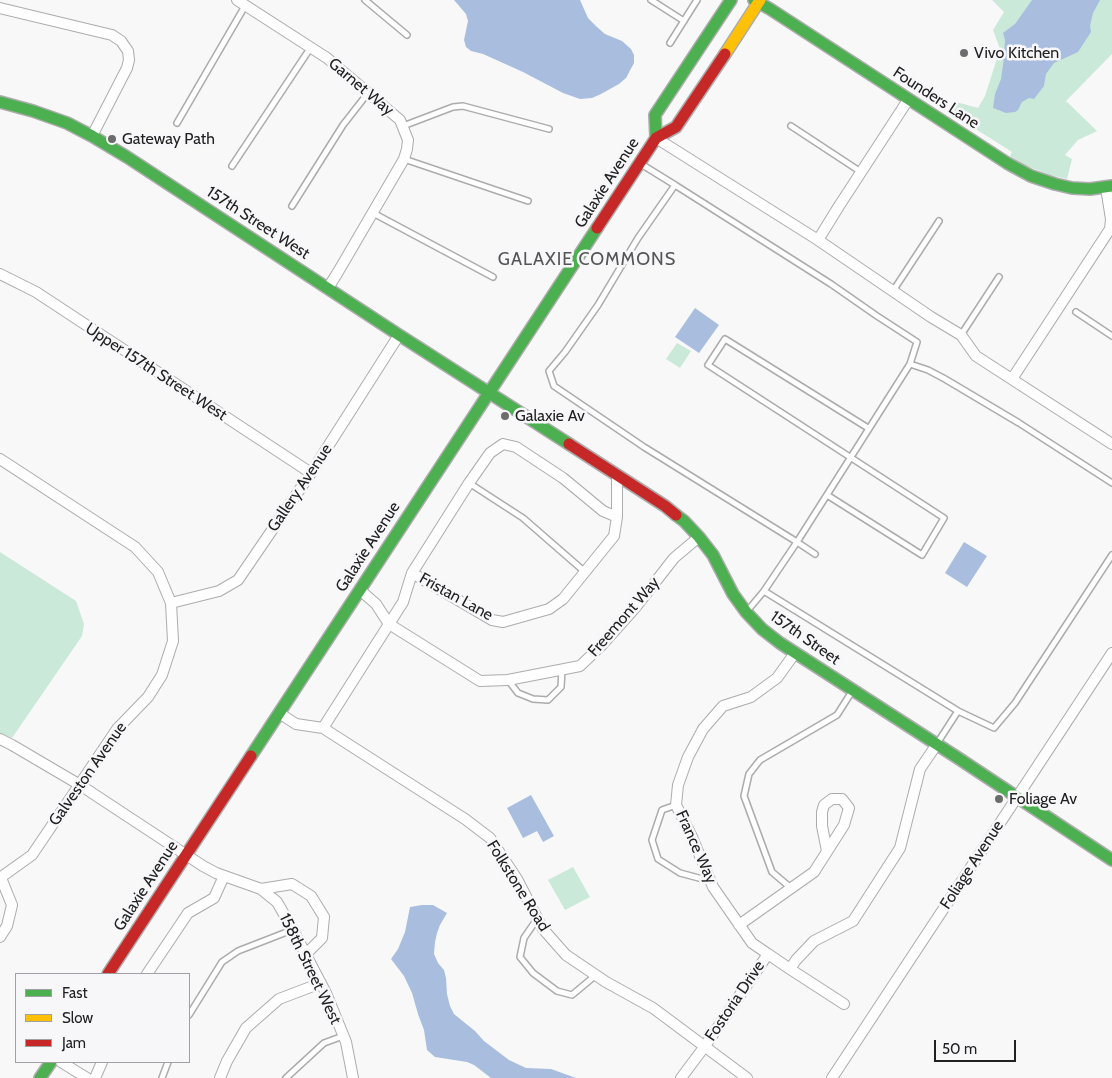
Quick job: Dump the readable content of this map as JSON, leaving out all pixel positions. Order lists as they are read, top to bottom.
{
  "streets": {
    "street": [
      "Garnet Way",
      "Founders Lane",
      "Galaxie Avenue",
      "157th Street West",
      "Upper 157th Street West",
      "Gallery Avenue",
      "Fristan Lane",
      "Freemont Way",
      "157th Street",
      "Galveston Avenue",
      "France Way",
      "Foliage Avenue",
      "Folkstone Road",
      "158th Street West",
      "Fostoria Drive"
    ]
  },
  "crossings": [
    ["Garnet Way", "157th Street West"],
    ["Founders Lane", "Galaxie Avenue"],
    ["Galaxie Avenue", "157th Street West"],
    ["Galaxie Avenue", "Freemont Way"],
    ["Galaxie Avenue", "157th Street"],
    ["Galaxie Avenue", "Folkstone Road"],
    ["Galaxie Avenue", "158th Street West"],
    ["157th Street West", "Gallery Avenue"],
    ["157th Street West", "157th Street"],
    ["Upper 157th Street West", "Gallery Avenue"],
    ["Gallery Avenue", "Galveston Avenue"],
    ["Fristan Lane", "157th Street"],
    ["Freemont Way", "157th Street"],
    ["157th Street", "France Way"],
    ["157th Street", "Foliage Avenue"],
    ["157th Street", "Fostoria Drive"],
    ["Galveston Avenue", "158th Street West"],
    ["France Way", "Fostoria Drive"],
    ["Folkstone Road", "Fostoria Drive"]
  ],
  "districts": ["GALAXIE COMMONS"],
  "places": [
    "Vivo Kitchen",
    "Gateway Path",
    "Galaxie Av",
    "Foliage Av"
  ],
  "legend": ["Fast", "Slow", "Jam"],
  "scale_bar": "50 m"
}
